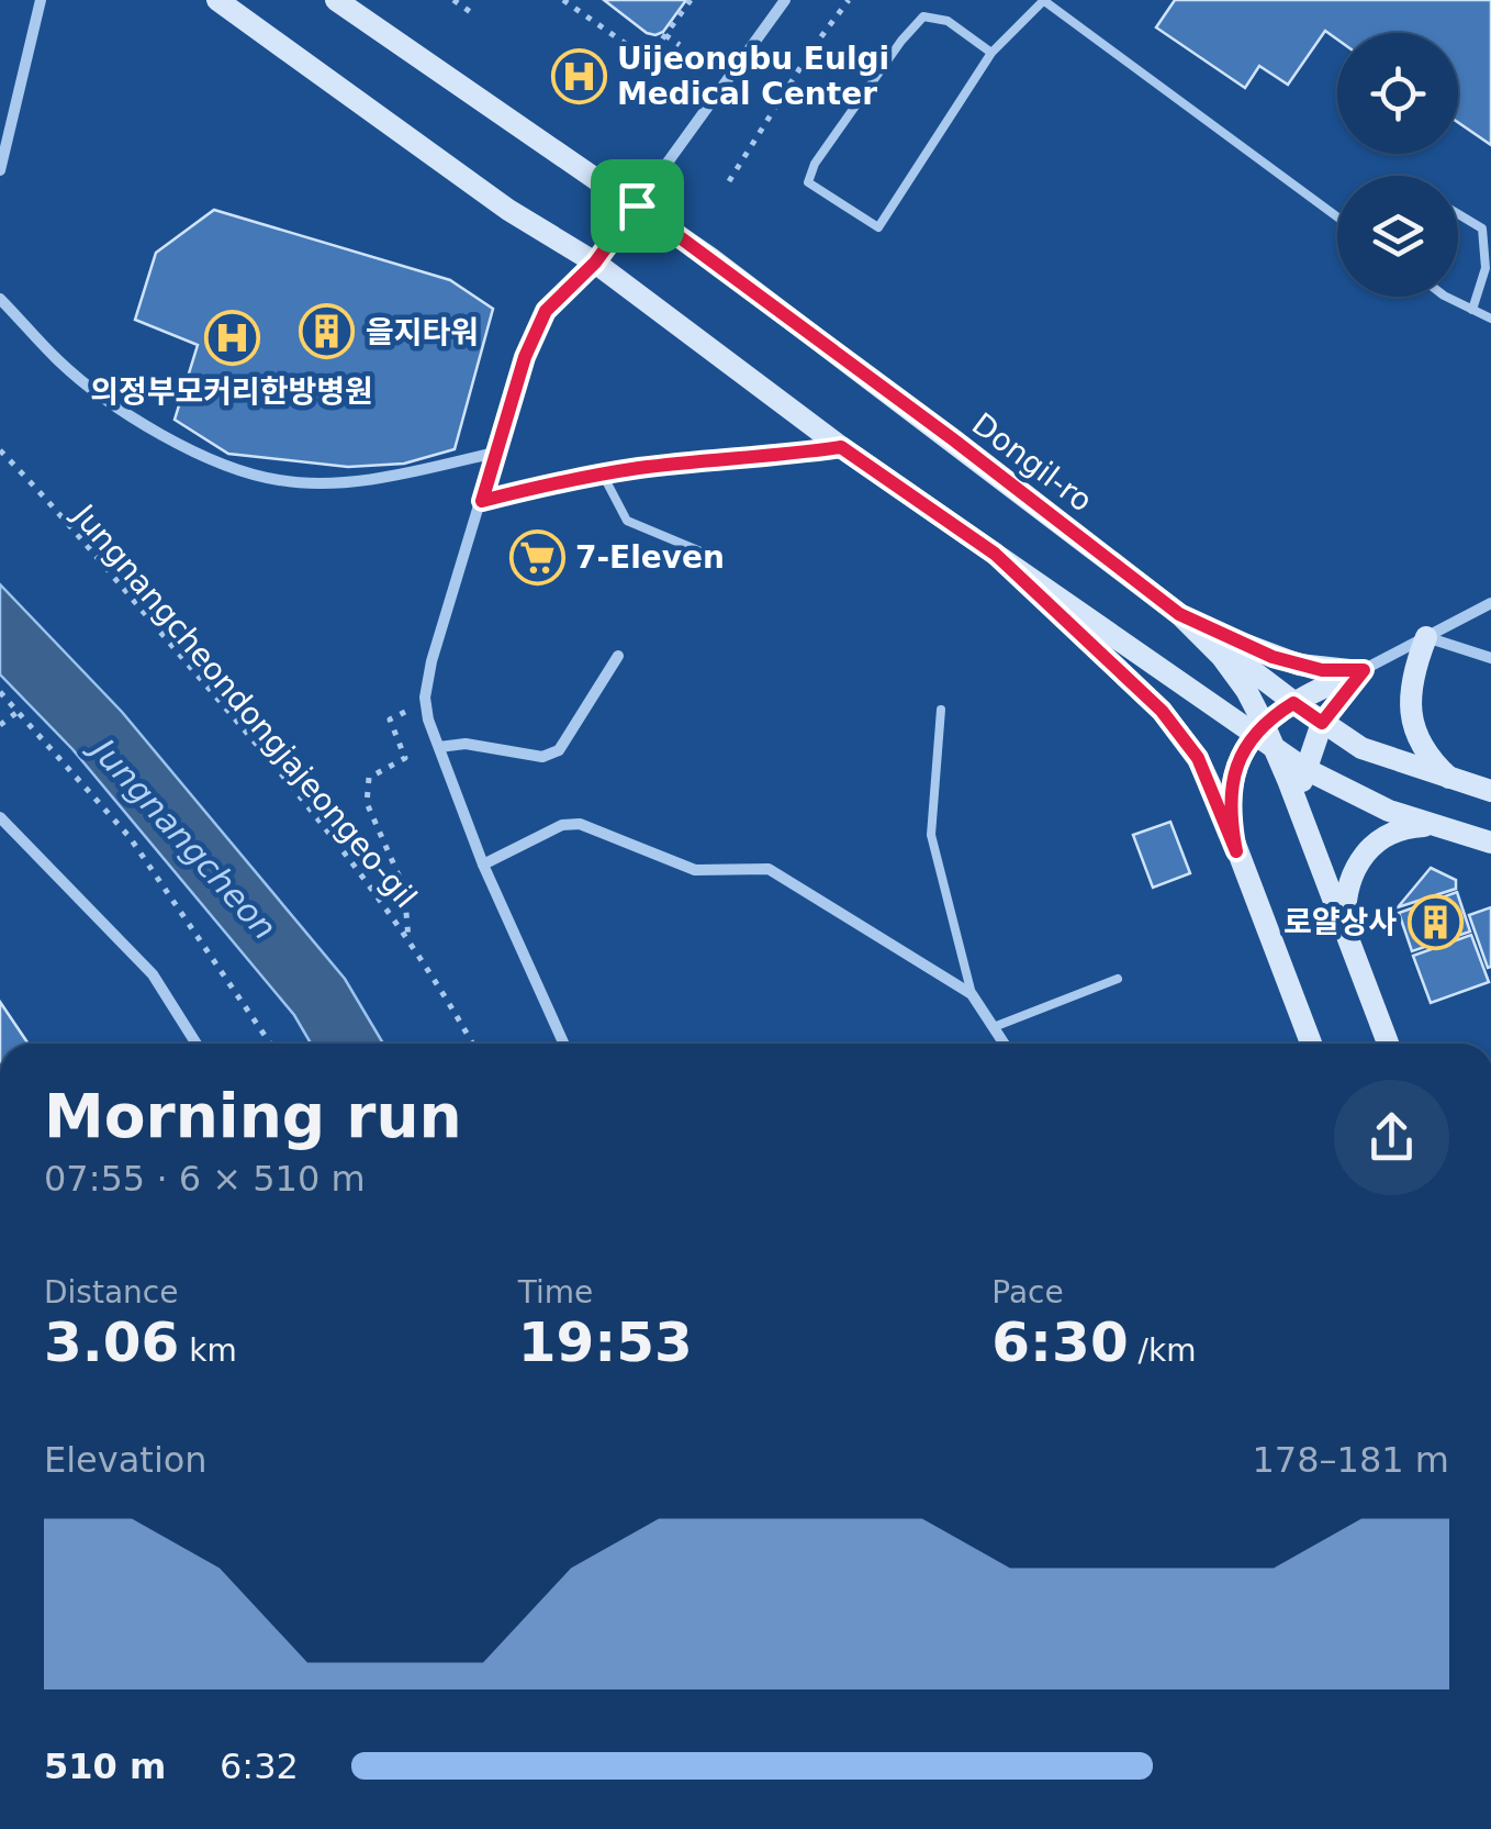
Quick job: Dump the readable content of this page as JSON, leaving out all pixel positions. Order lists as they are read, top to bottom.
{
  "streets": {
    "street": ["Dongil-ro"],
    "path": ["Jungnangcheondongjajeongeo-gil"]
  },
  "water": ["Jungnangcheon"],
  "places": {
    "hospital": ["Uijeongbu Eulgi Medical Center", "의정부모커리한방병원"],
    "building": ["을지타워", "로얄상사"],
    "supermarket": ["7-Eleven"]
  },
  "page": {
    "heading": ["Morning run", "07:55 · 6 × 510 m"],
    "stats": [
      ["Distance", "3.06 km"],
      ["Time", "19:53"],
      ["Pace", "6:30 /km"]
    ],
    "chart": ["Elevation", "178–181 m"],
    "list": [
      {
        "name": "510 m",
        "note": "6:32"
      }
    ]
  }
}
